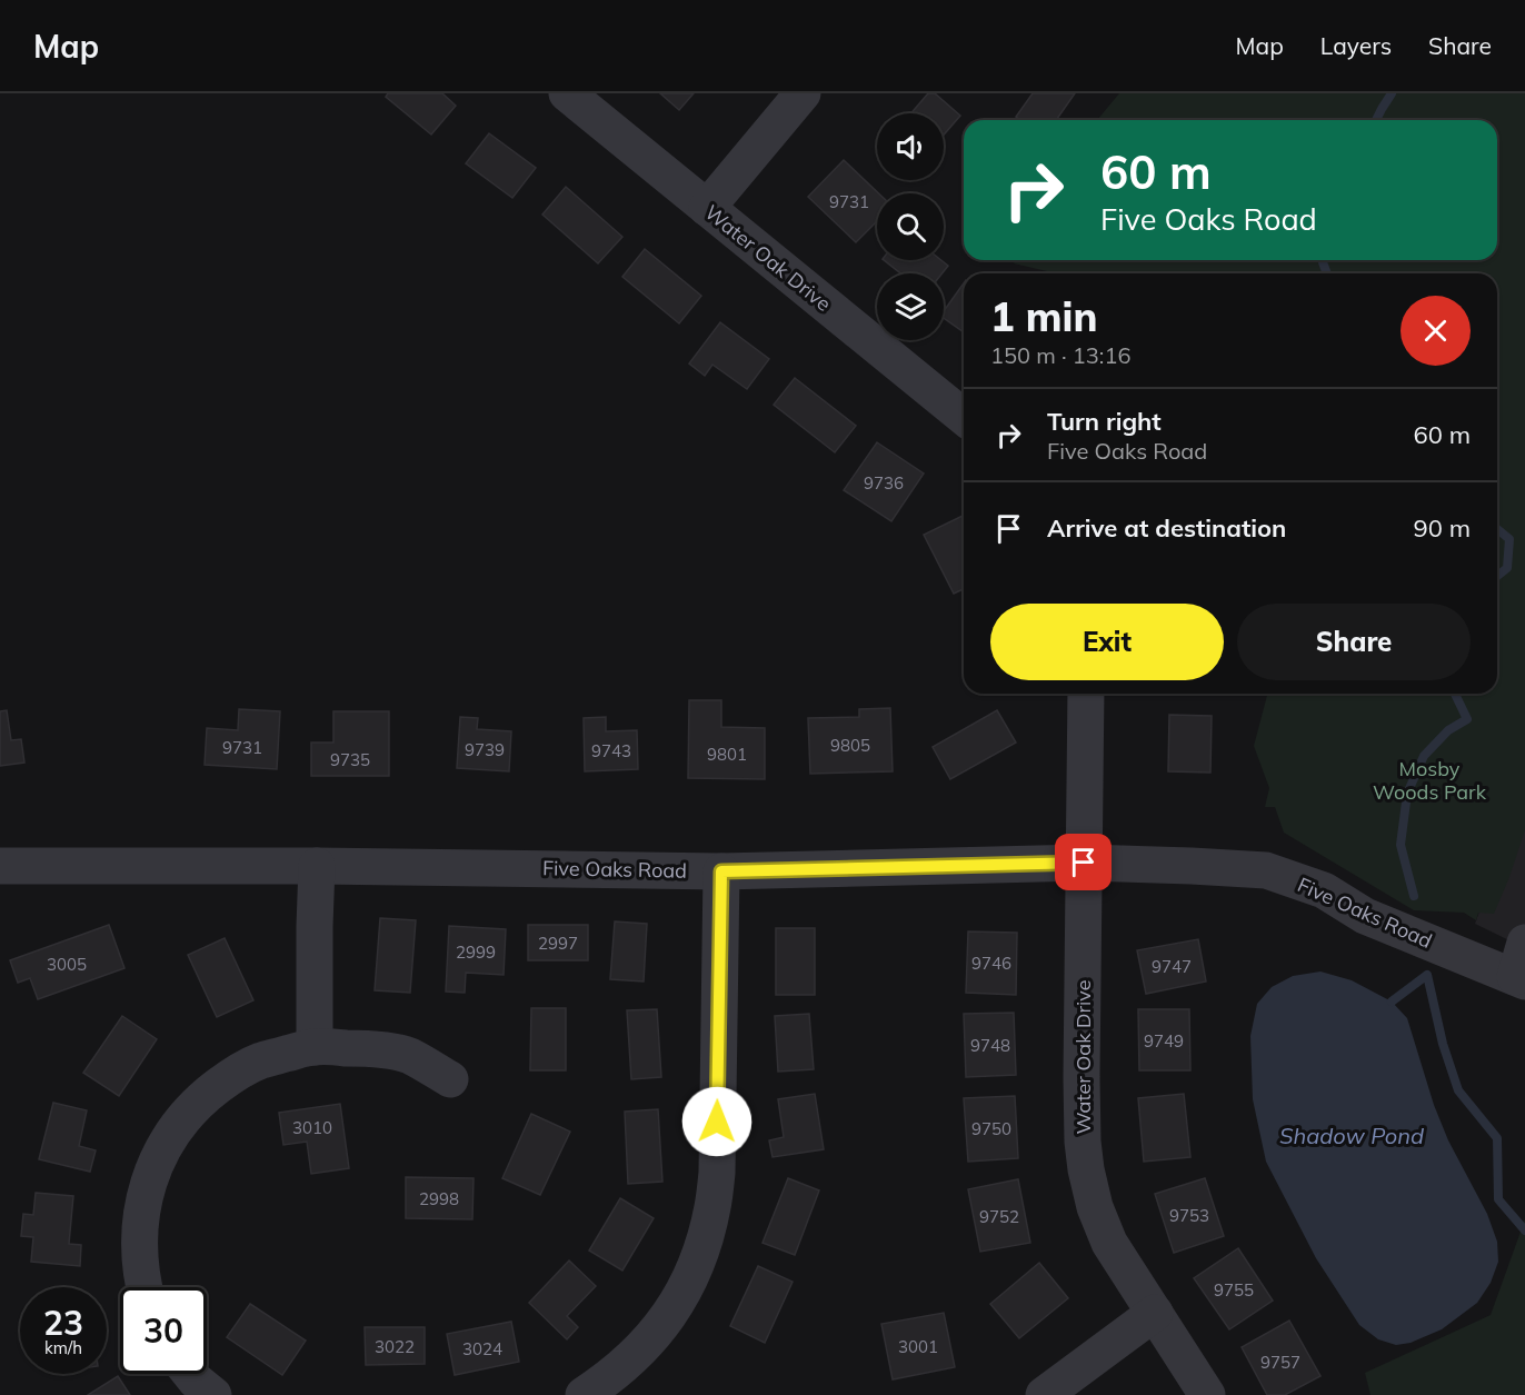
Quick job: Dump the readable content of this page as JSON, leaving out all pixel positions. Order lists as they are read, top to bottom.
{
  "streets": {
    "street": ["Water Oak Drive", "Five Oaks Road"]
  },
  "crossings": [
    ["Water Oak Drive", "Five Oaks Road"]
  ],
  "water": ["Shadow Pond"],
  "parks": ["Mosby Woods Park"],
  "house_numbers": [
    "9731",
    "9736",
    "9805",
    "9731",
    "9739",
    "9743",
    "9801",
    "9735",
    "2997",
    "2999",
    "9746",
    "3005",
    "9747",
    "9749",
    "9748",
    "3010",
    "9750",
    "2998",
    "9753",
    "9752",
    "9755",
    "3022",
    "3001",
    "3024",
    "9757"
  ],
  "page": {
    "header": "Map",
    "nav": ["Map", "Layers", "Share"],
    "turn": ["60 m", "Five Oaks Road"],
    "heading": ["1 min", "150 m · 13:16"],
    "list": [
      {
        "name": "Turn right",
        "note": "Five Oaks Road",
        "value": "60 m"
      },
      {
        "name": "Arrive at destination",
        "value": "90 m"
      }
    ],
    "buttons": ["Exit", "Share"],
    "speed": "23 km/h",
    "limit": "30"
  }
}
